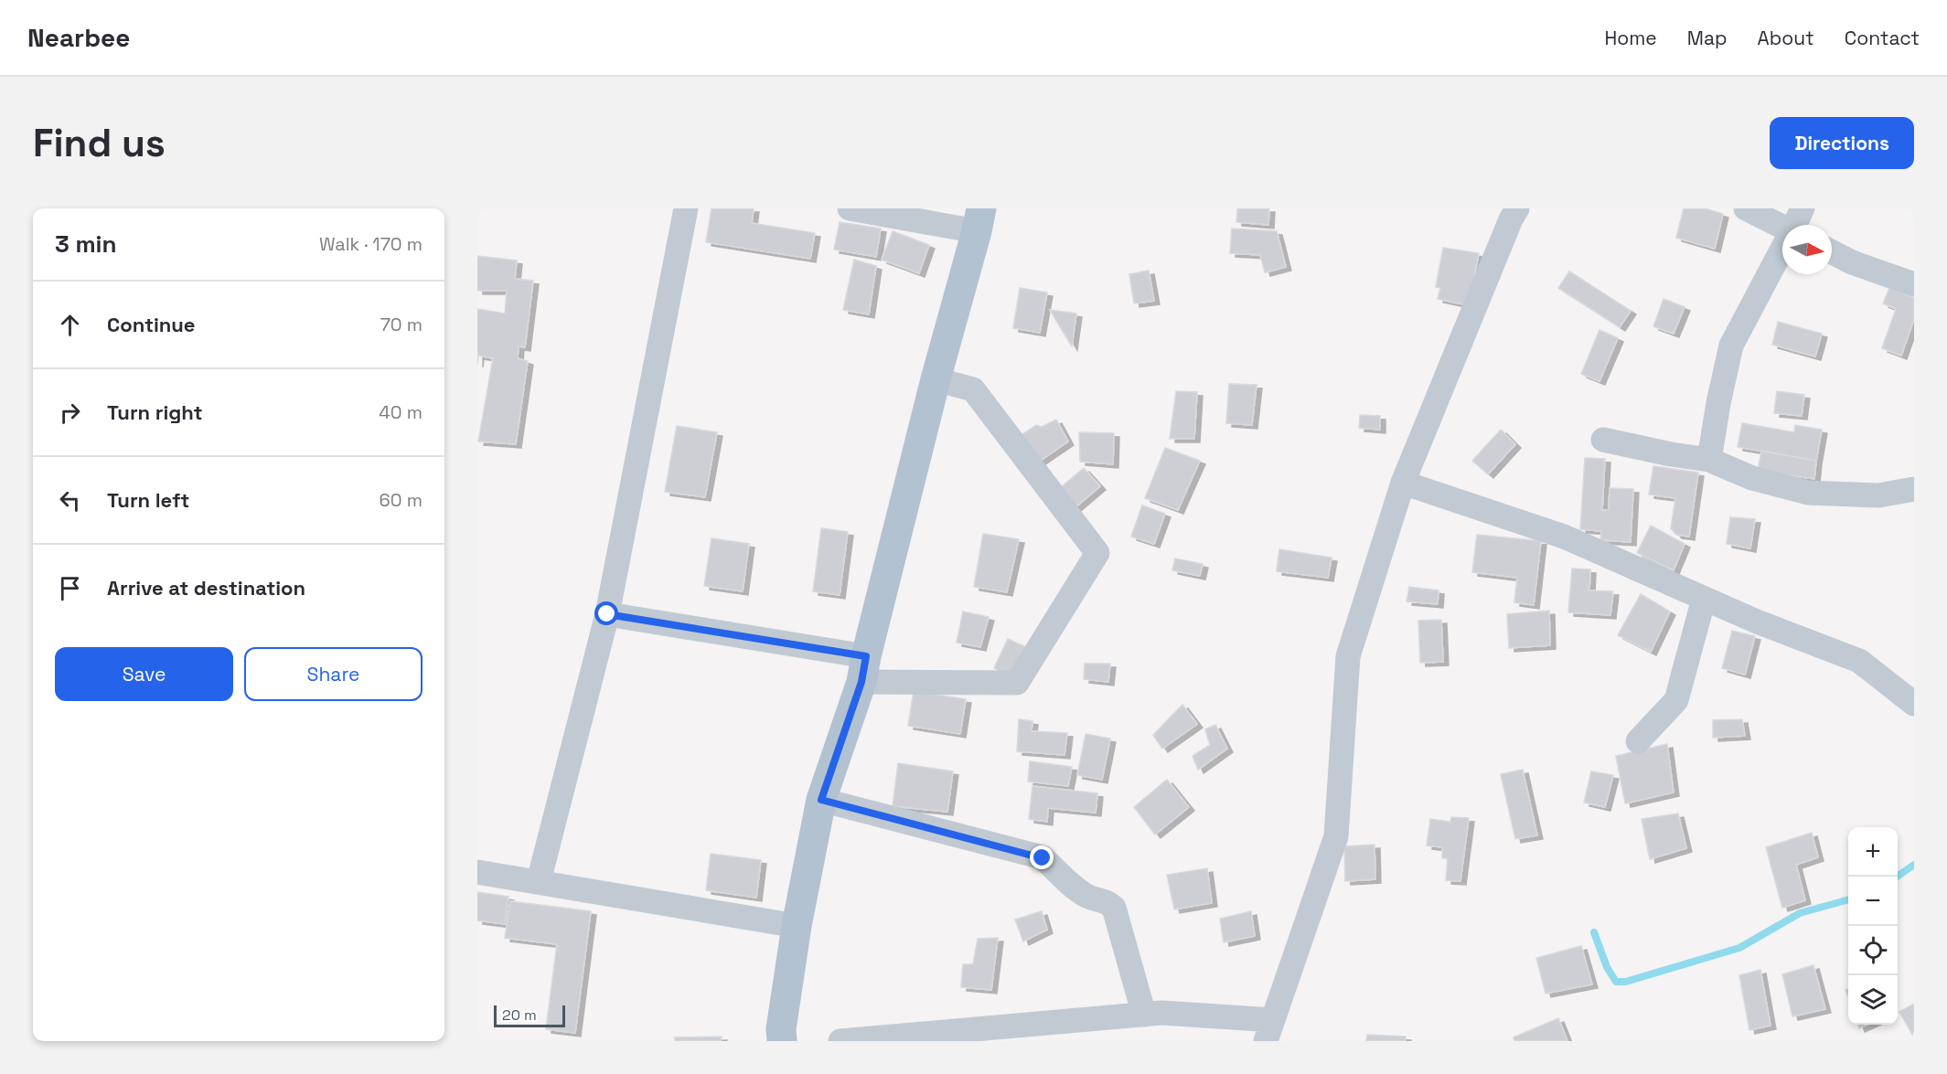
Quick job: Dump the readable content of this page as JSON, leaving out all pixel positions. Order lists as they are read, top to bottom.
{
  "scale_bar": "20 m",
  "north": "right",
  "page": {
    "header": "Nearbee",
    "nav": [
      "Home",
      "Map",
      "About",
      "Contact"
    ],
    "buttons": [
      "Directions",
      ["Save", "Share"]
    ],
    "title": "Find us",
    "heading": ["3 min", "Walk · 170 m"],
    "list": [
      ["Continue", "70 m"],
      ["Turn right", "40 m"],
      ["Turn left", "60 m"],
      "Arrive at destination"
    ],
    "map_buttons": ["+", "−"],
    "scale": "20 m"
  }
}
